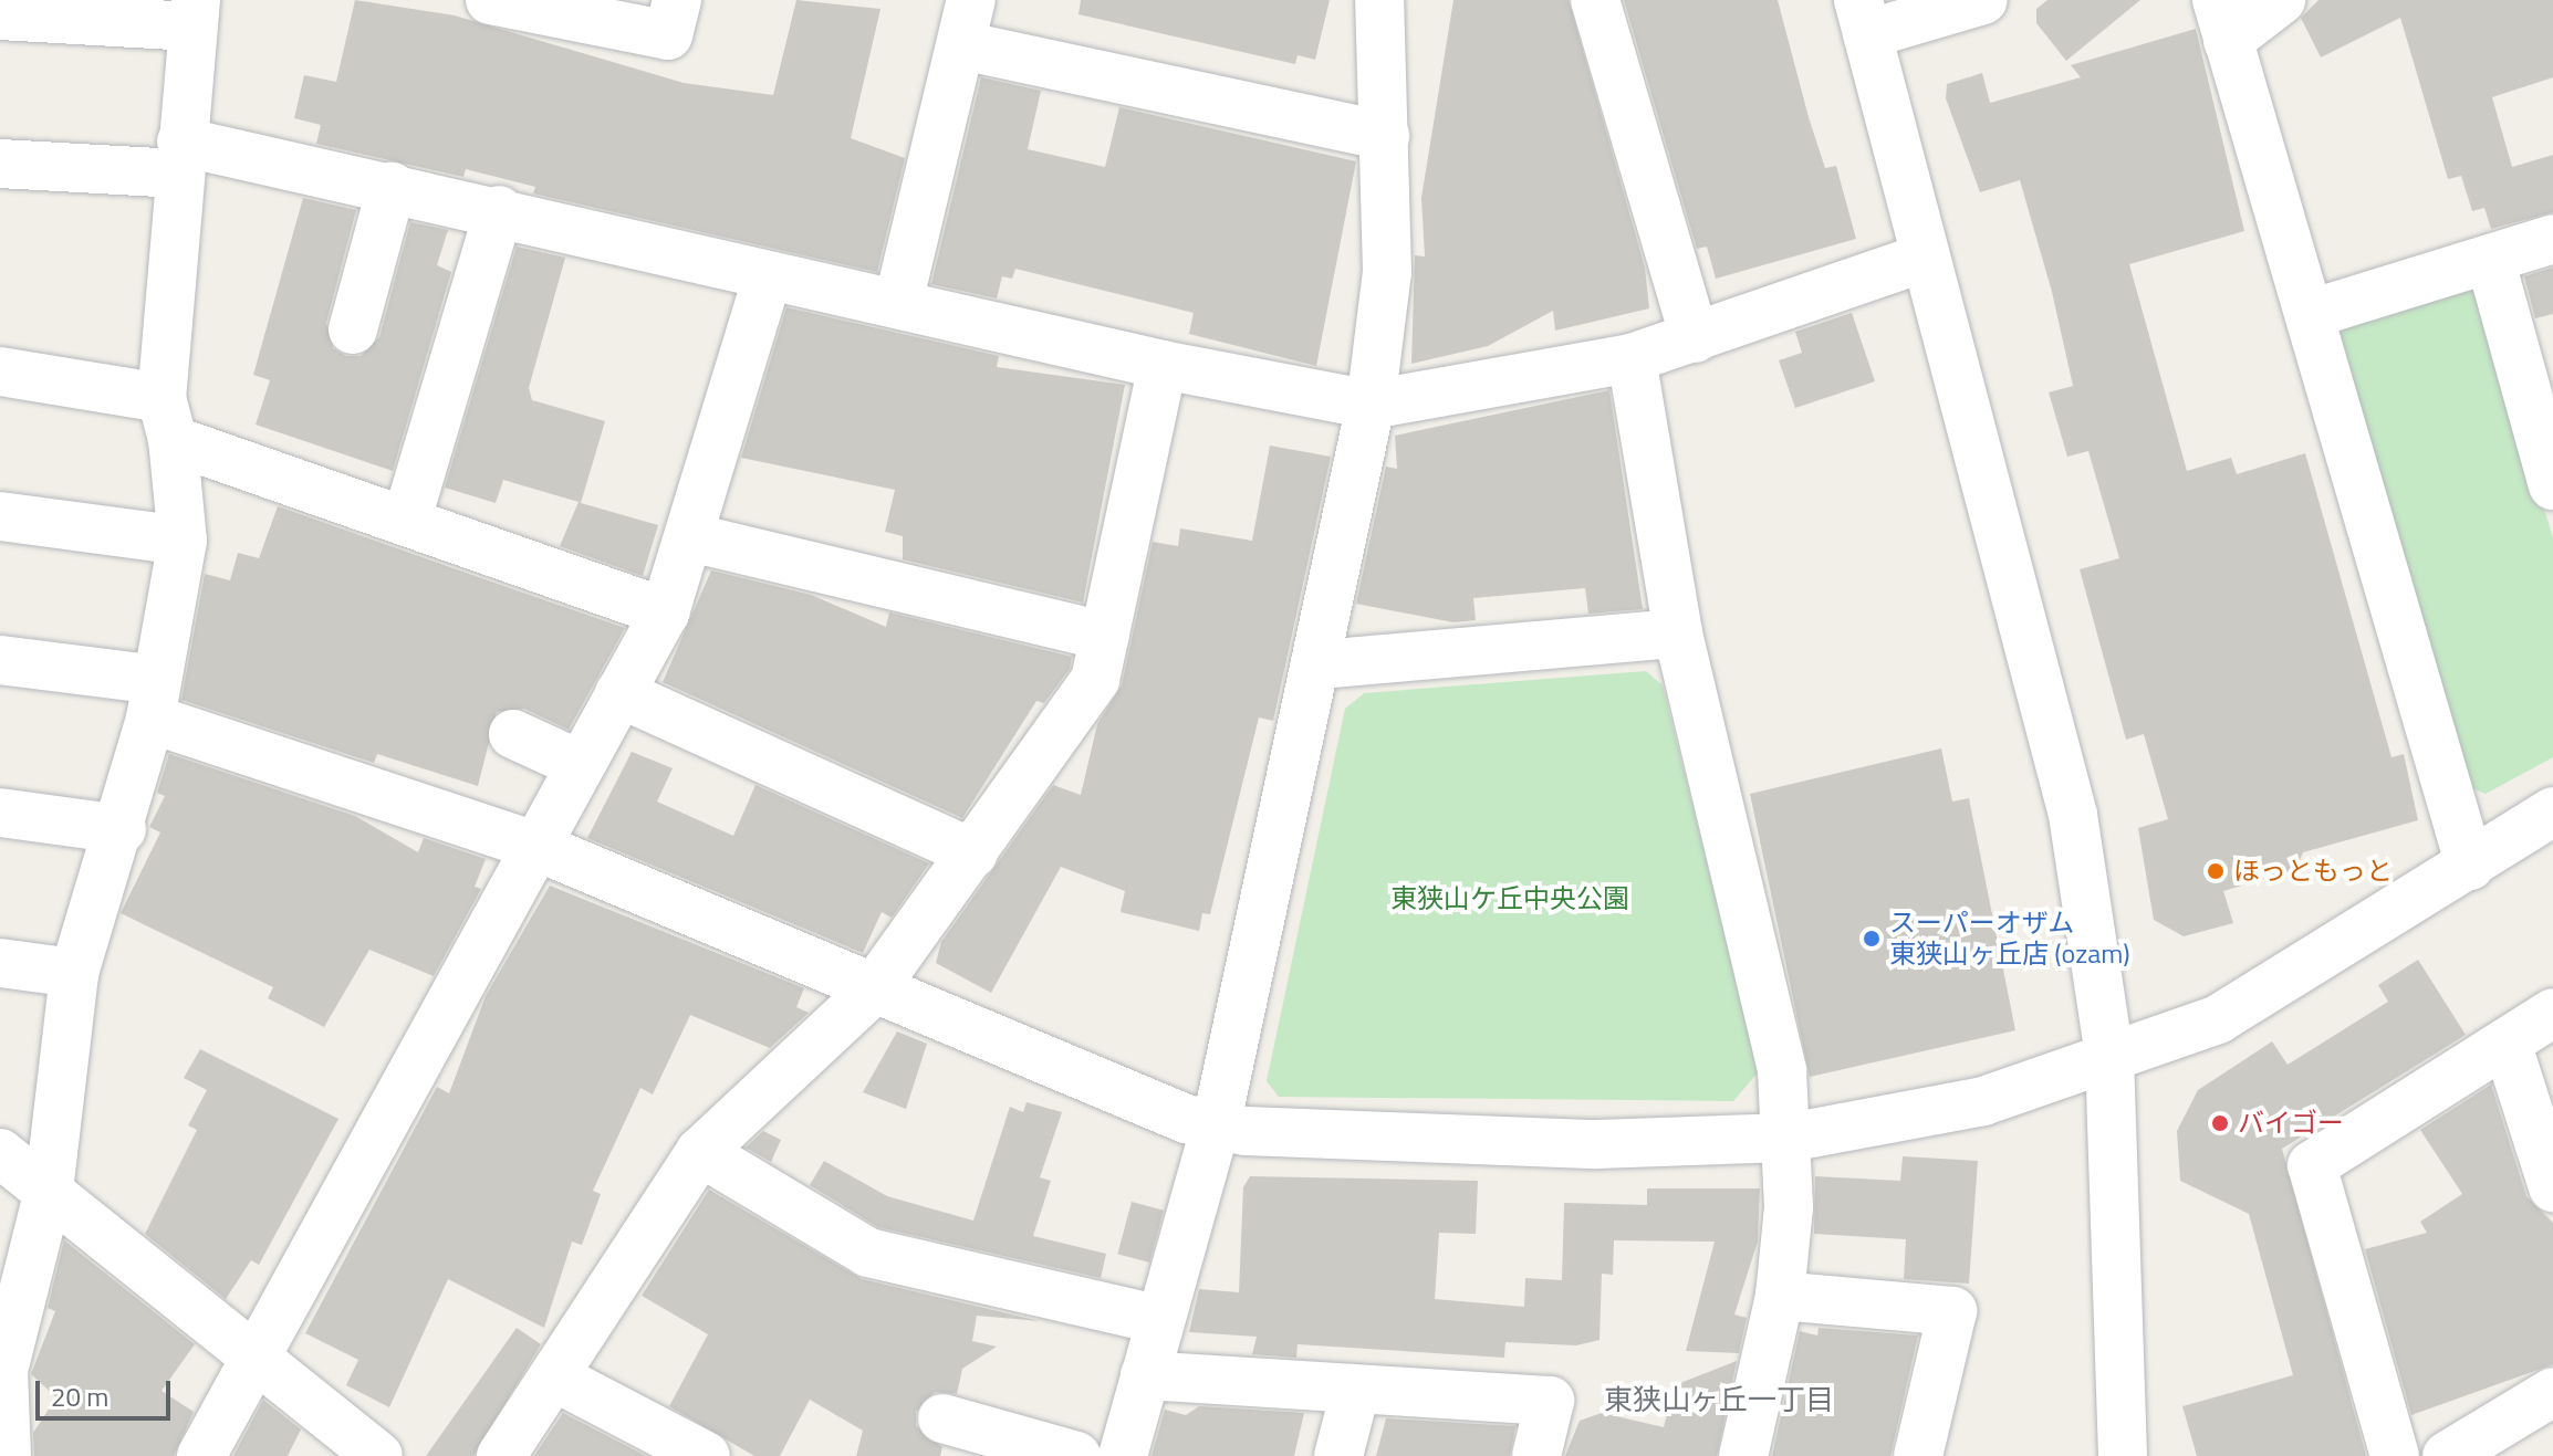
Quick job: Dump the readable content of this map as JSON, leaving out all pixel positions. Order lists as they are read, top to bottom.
{
  "districts": ["東狭山ヶ丘一丁目"],
  "parks": ["東狭山ケ丘中央公園"],
  "places": ["ほっともっと", "スーパーオザム 東狭山ヶ丘店 (ozam)", "バイゴー"],
  "scale_bar": "20 m"
}
